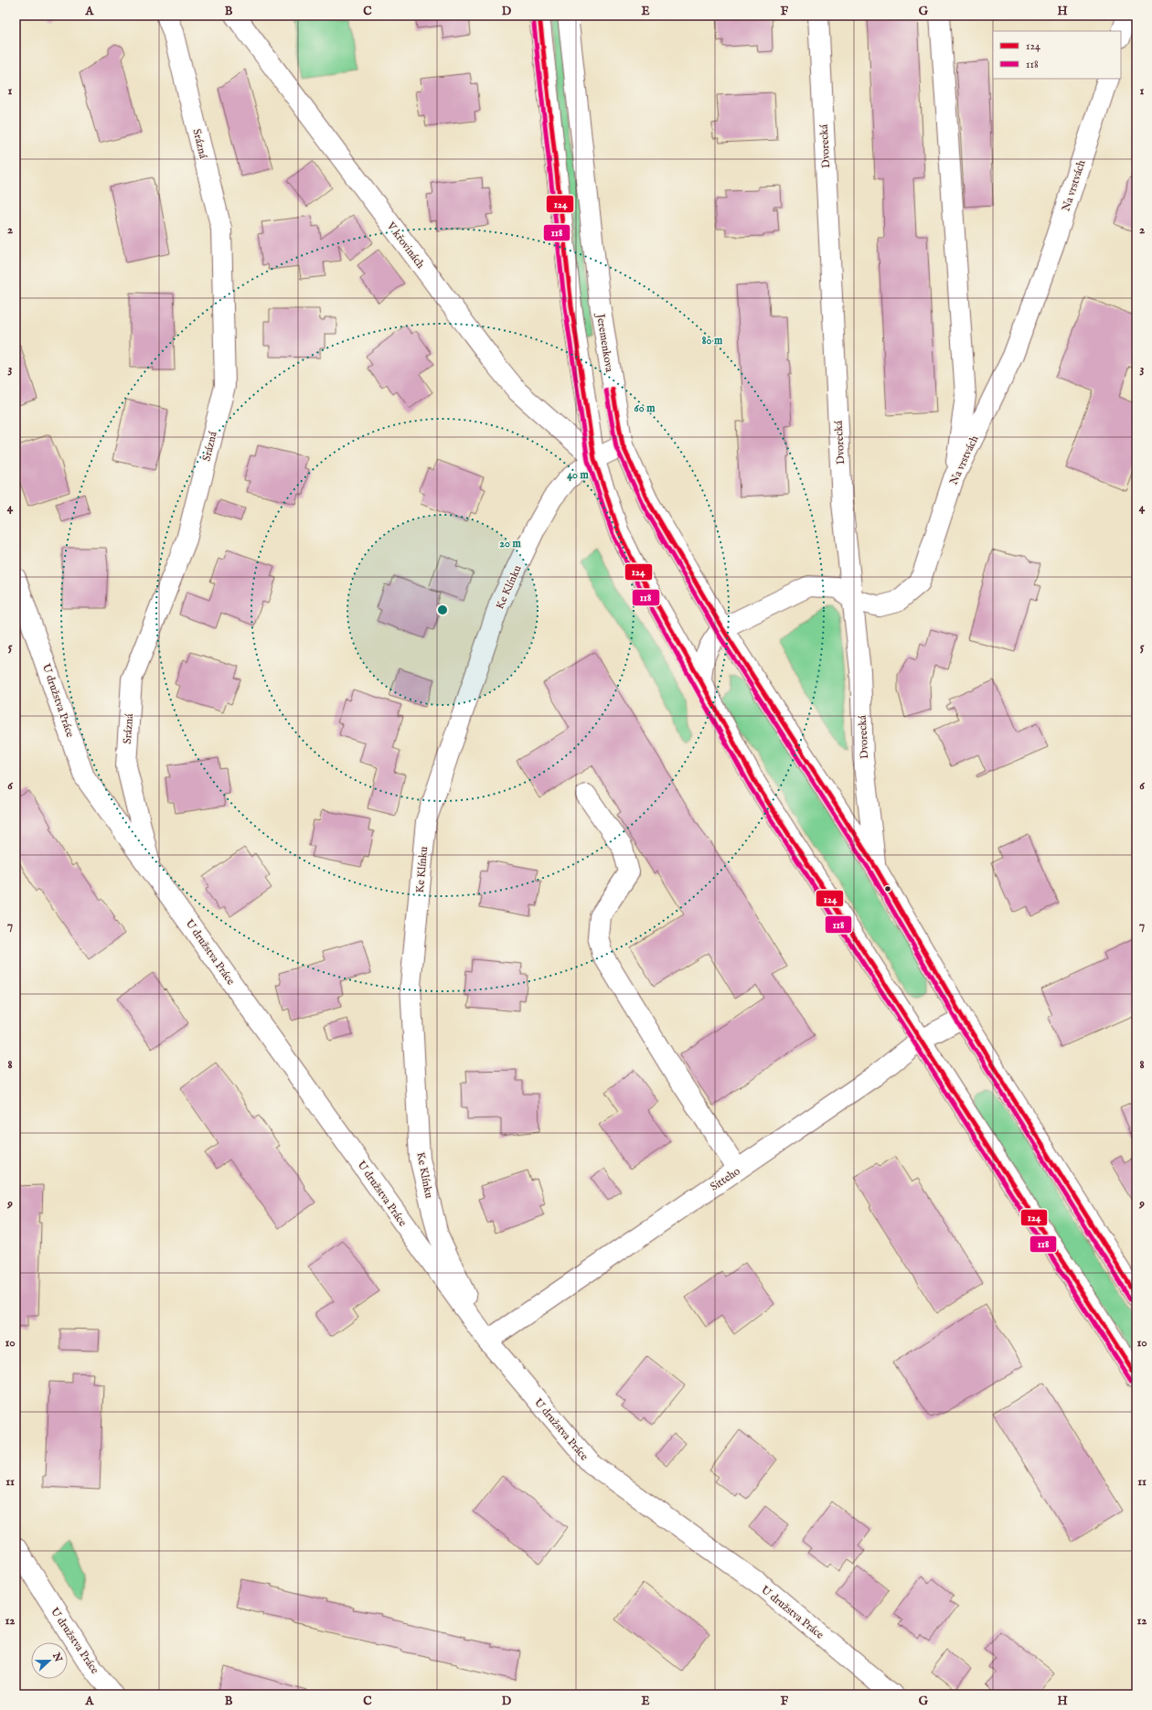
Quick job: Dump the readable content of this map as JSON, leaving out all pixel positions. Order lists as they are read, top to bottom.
{
  "streets": {
    "street": [
      "Srázná",
      "Dvorecká",
      "Na vrstvách",
      "V křovinách",
      "Jeremenkova",
      "Ke Klínku",
      "U družstva Práce",
      "Sitteho"
    ]
  },
  "crossings": [
    ["Srázná", "U družstva Práce"],
    ["Dvorecká", "Na vrstvách"],
    ["Dvorecká", "Jeremenkova"],
    ["Na vrstvách", "Jeremenkova"],
    ["V křovinách", "Ke Klínku"],
    ["Jeremenkova", "Ke Klínku"],
    ["Jeremenkova", "Sitteho"],
    ["Ke Klínku", "U družstva Práce"],
    ["Ke Klínku", "Sitteho"],
    ["U družstva Práce", "Sitteho"]
  ],
  "lines": ["transit line 124", "transit line 118"],
  "legend": ["124", "118"],
  "north": "right",
  "grid": {
    "columns": [
      "A",
      "B",
      "C",
      "D",
      "E",
      "F",
      "G",
      "H"
    ],
    "rows": [
      "1",
      "2",
      "3",
      "4",
      "5",
      "6",
      "7",
      "8",
      "9",
      "10",
      "11",
      "12"
    ]
  },
  "rings": [
    "80 m",
    "60 m",
    "40 m",
    "20 m"
  ]
}
